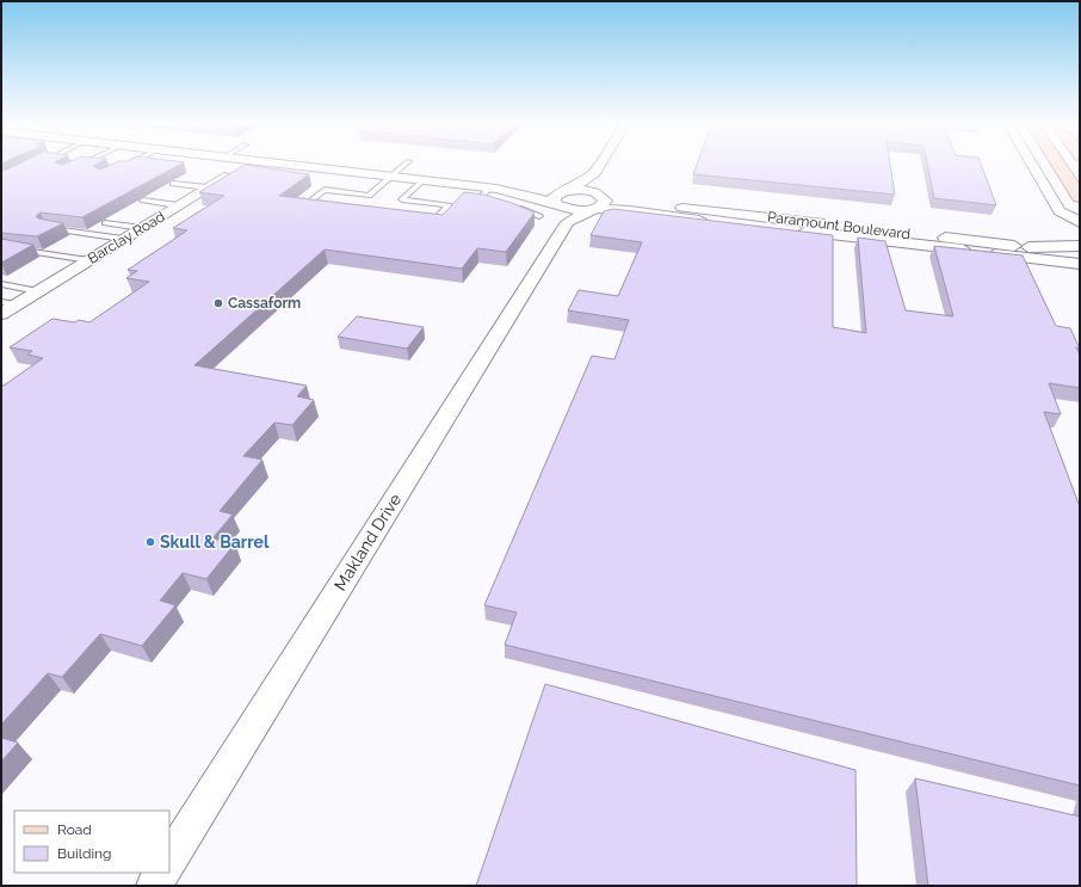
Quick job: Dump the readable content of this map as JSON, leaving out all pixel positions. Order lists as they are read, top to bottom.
{
  "streets": {
    "street": ["Paramount Boulevard", "Barclay Road", "Makland Drive"]
  },
  "crossings": [
    ["Paramount Boulevard", "Makland Drive"]
  ],
  "places": ["Cassaform", "Skull & Barrel"],
  "legend": ["Road", "Building"]
}
